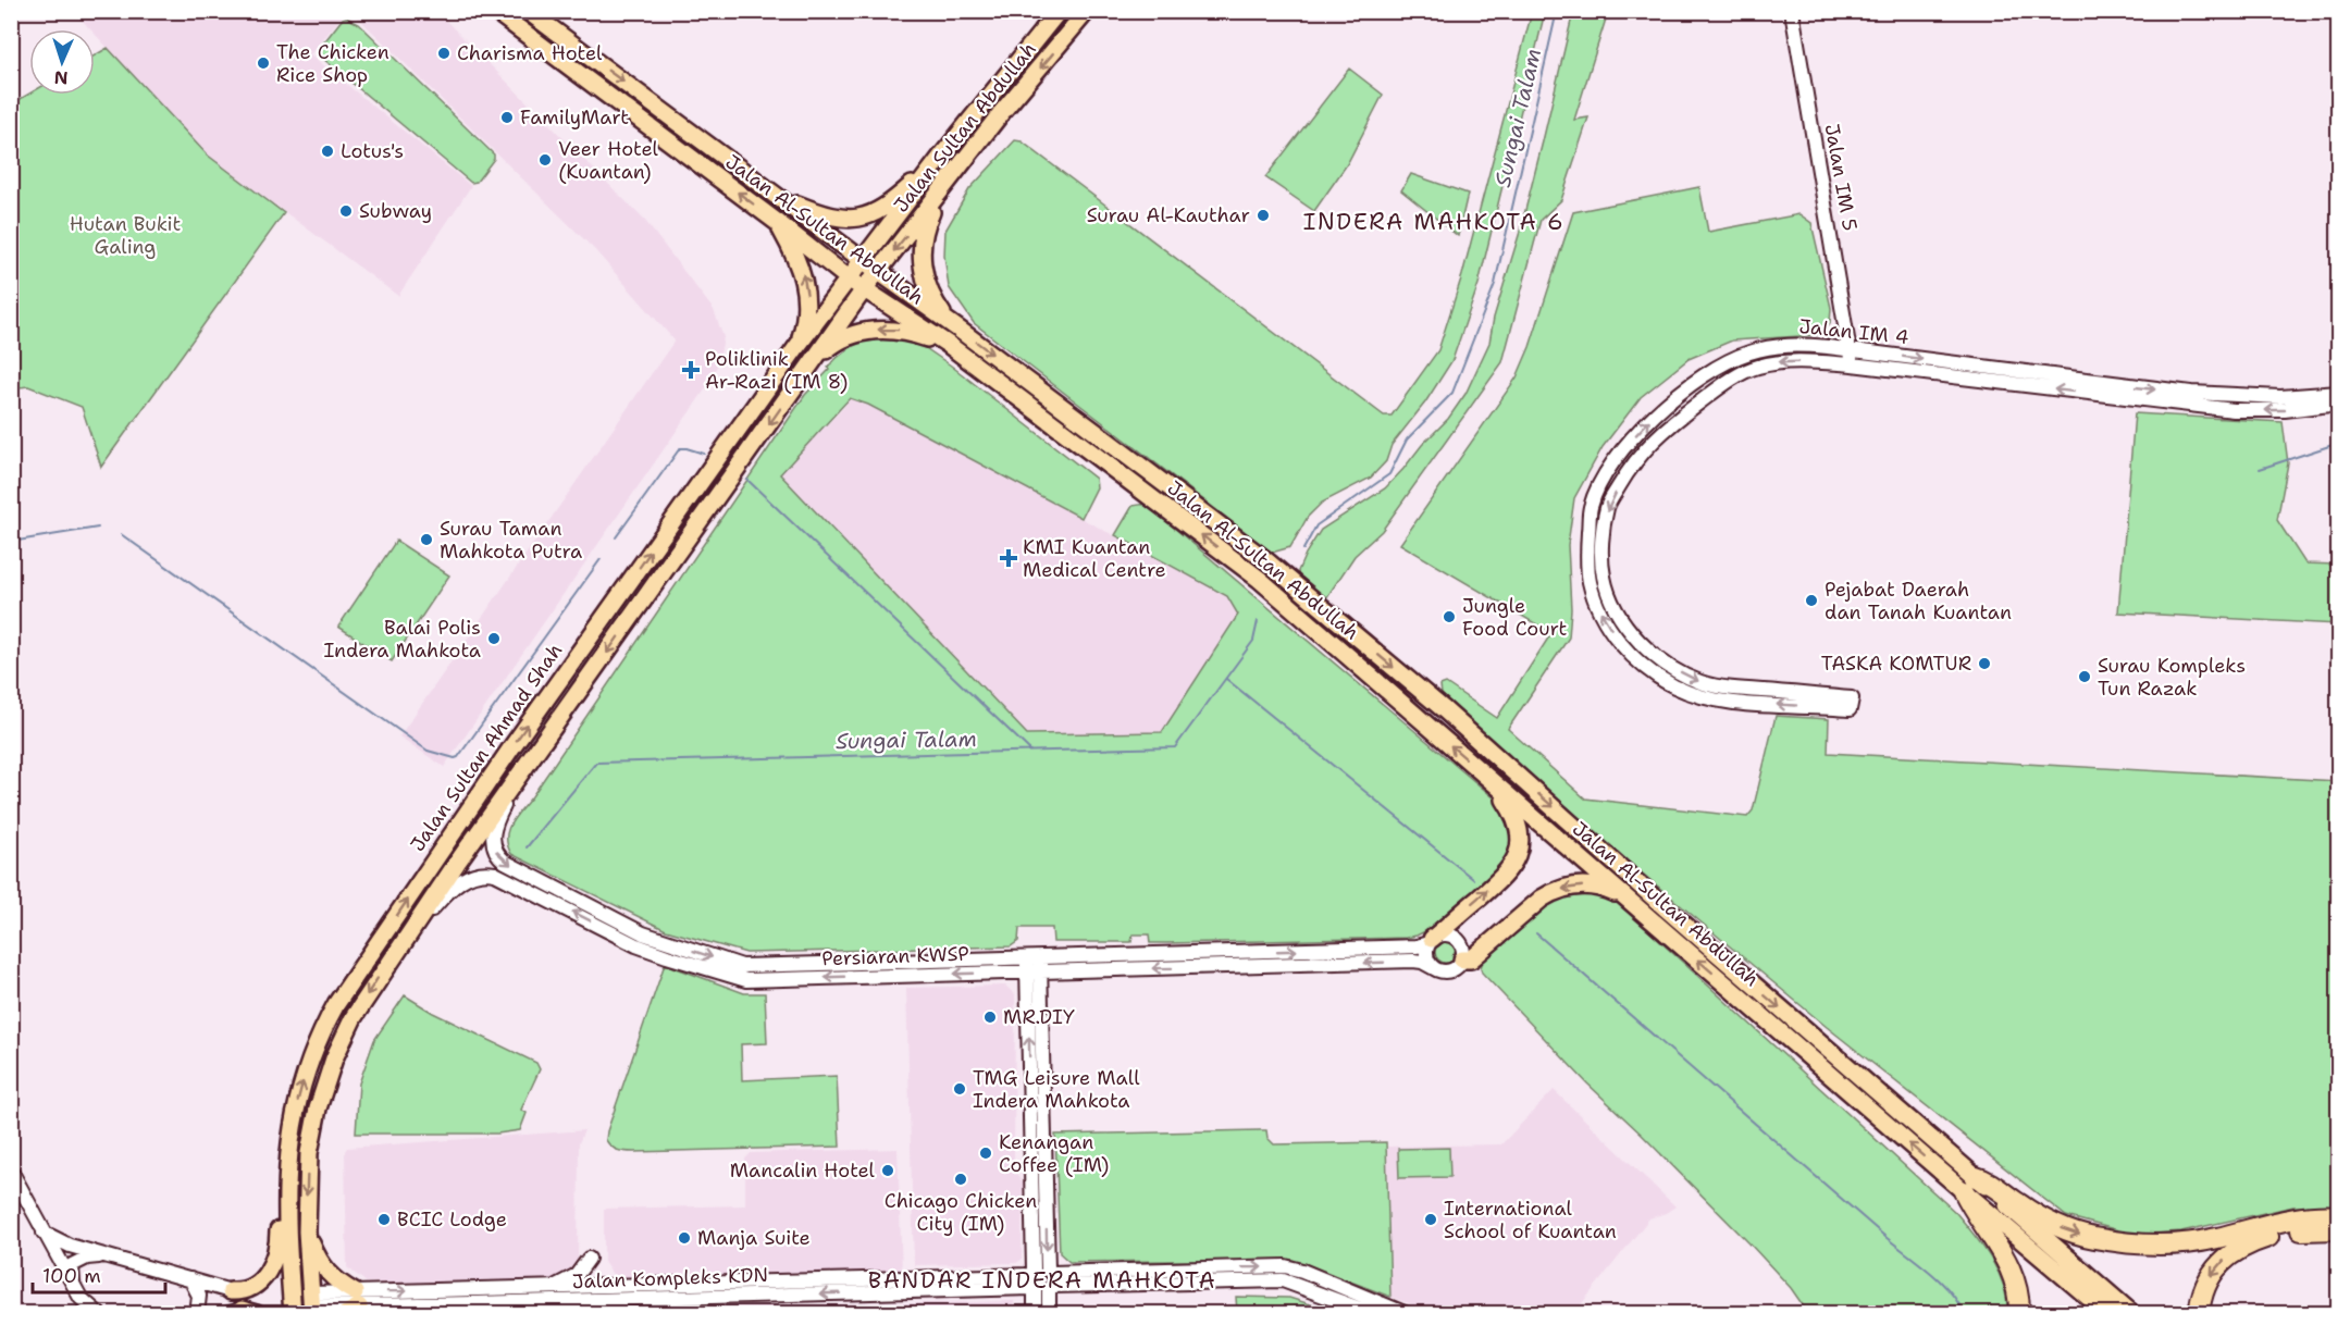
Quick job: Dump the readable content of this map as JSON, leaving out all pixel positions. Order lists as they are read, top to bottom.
{
  "streets": {
    "main road": ["Jalan Sultan Abdullah", "Jalan Al-Sultan Abdullah", "Jalan Sultan Ahmad Shah"],
    "street": [
      "Jalan IM 5",
      "Jalan IM 4",
      "Persiaran KWSP",
      "Jalan Kompleks KDN"
    ]
  },
  "crossings": [
    ["Jalan Sultan Abdullah", "Jalan Al-Sultan Abdullah"],
    ["Jalan Sultan Abdullah", "Jalan Sultan Ahmad Shah"],
    ["Jalan IM 5", "Jalan IM 4"],
    ["Jalan Al-Sultan Abdullah", "Jalan Sultan Ahmad Shah"]
  ],
  "districts": ["INDERA MAHKOTA 6", "BANDAR INDERA MAHKOTA"],
  "water": ["Sungai Talam"],
  "parks": ["Hutan Bukit Galing"],
  "places": {
    "other": [
      "Charisma Hotel",
      "The Chicken Rice Shop",
      "FamilyMart",
      "Lotus's",
      "Veer Hotel (Kuantan)",
      "Subway",
      "Surau Al-Kauthar",
      "Surau Taman Mahkota Putra",
      "Pejabat Daerah dan Tanah Kuantan",
      "Jungle Food Court",
      "Balai Polis Indera Mahkota",
      "TASKA KOMTUR",
      "Surau Kompleks Tun Razak",
      "MR.DIY",
      "TMG Leisure Mall Indera Mahkota",
      "Kenangan Coffee (IM)",
      "Mancalin Hotel",
      "Chicago Chicken City (IM)",
      "BCIC Lodge",
      "International School of Kuantan",
      "Manja Suite"
    ],
    "health": ["Poliklinik Ar-Razi (IM 8)", "KMI Kuantan Medical Centre"]
  },
  "scale_bar": "100 m",
  "north": "bottom"
}
